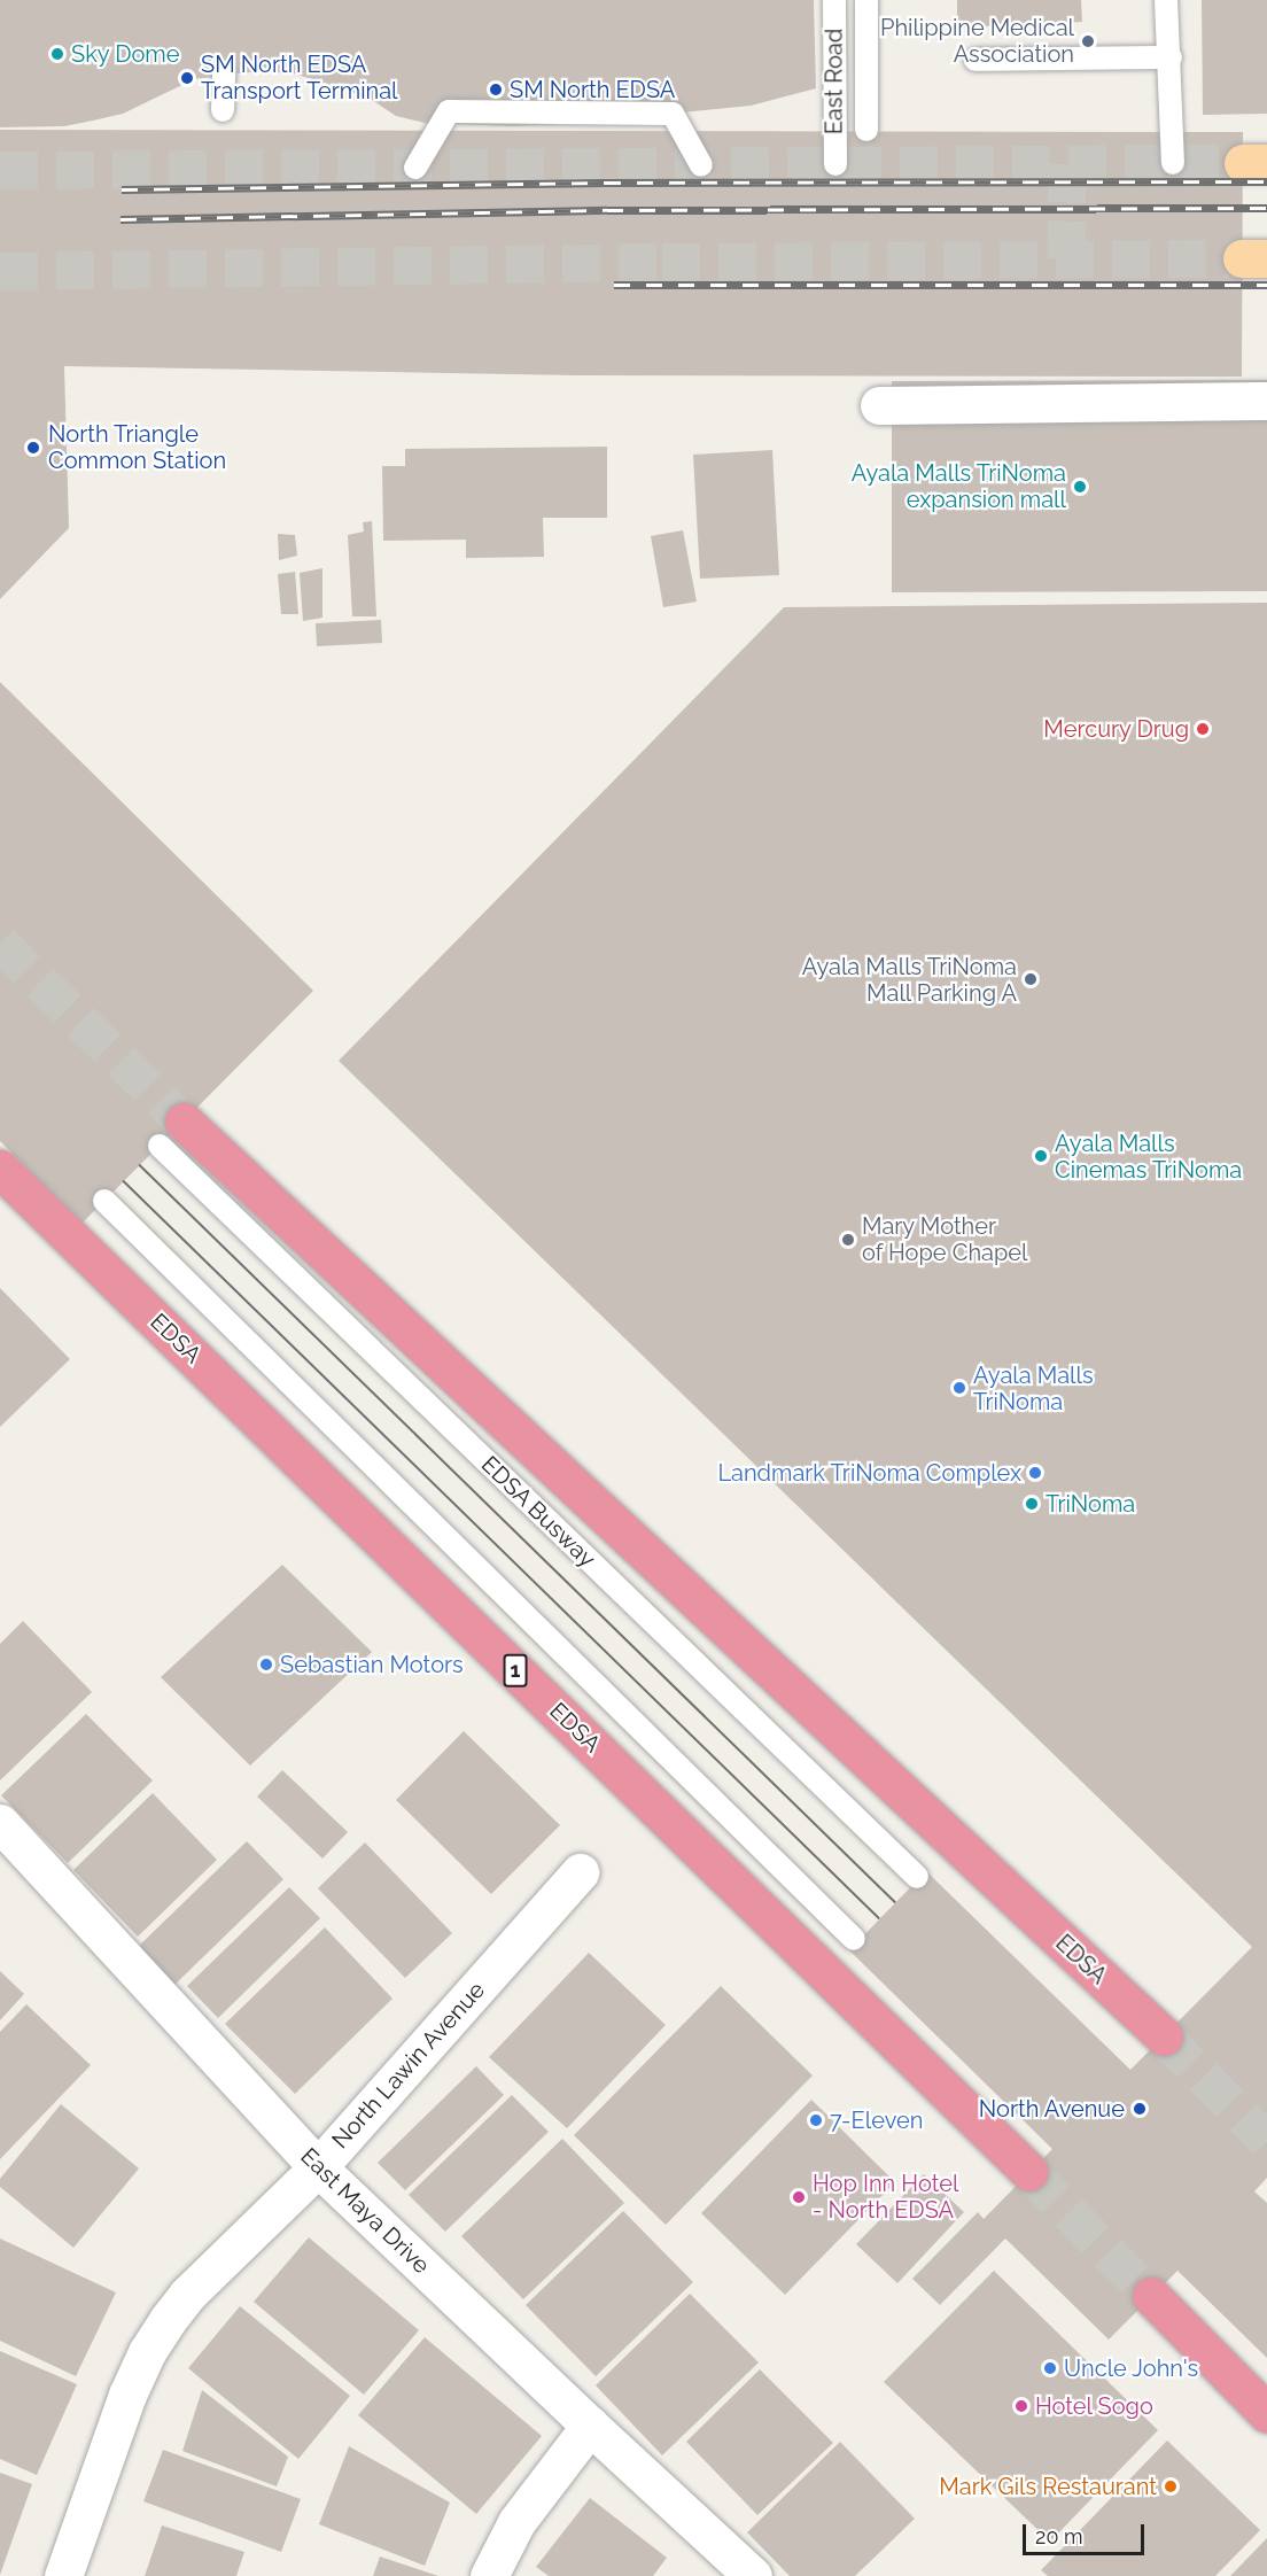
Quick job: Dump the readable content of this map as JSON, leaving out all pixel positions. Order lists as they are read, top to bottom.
{
  "streets": {
    "highway": ["EDSA", "1"],
    "street": ["North Lawin Avenue", "East Maya Drive"],
    "lane": ["East Road", "EDSA Busway"]
  },
  "crossings": [
    ["EDSA", "EDSA Busway"],
    ["North Lawin Avenue", "East Maya Drive"]
  ],
  "places": [
    "Philippine Medical Association",
    "Sky Dome",
    "SM North EDSA Transport Terminal",
    "SM North EDSA",
    "North Triangle Common Station",
    "Ayala Malls TriNoma expansion mall",
    "Mercury Drug",
    "Ayala Malls TriNoma Mall Parking A",
    "Ayala Malls Cinemas TriNoma",
    "Mary Mother of Hope Chapel",
    "Ayala Malls TriNoma",
    "Landmark TriNoma Complex",
    "TriNoma",
    "Sebastian Motors",
    "North Avenue",
    "7-Eleven",
    "Hop Inn Hotel - North EDSA",
    "Uncle John's",
    "Hotel Sogo",
    "Mark Gils Restaurant"
  ],
  "scale_bar": "20 m"
}
